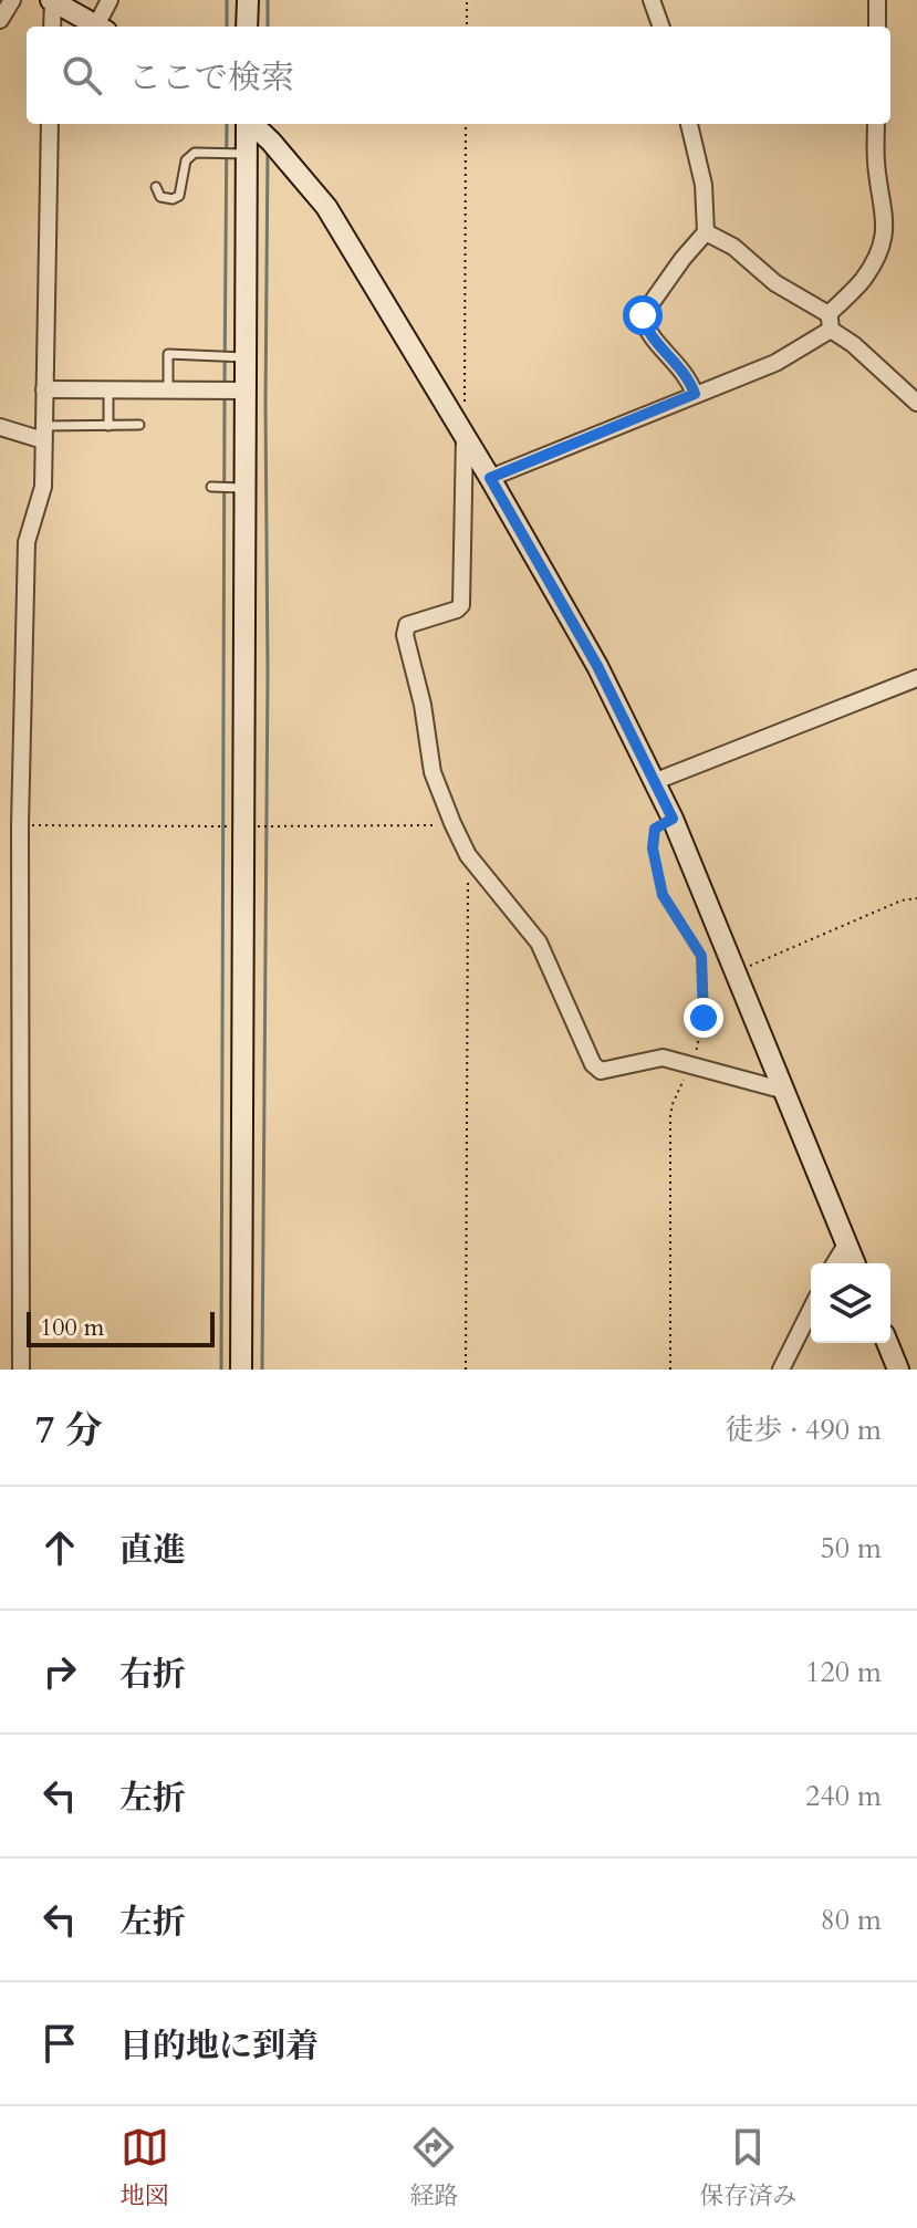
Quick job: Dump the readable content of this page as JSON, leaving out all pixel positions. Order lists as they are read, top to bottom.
{
  "scale_bar": "100 m",
  "page": {
    "search": "ここで検索",
    "scale": "100 m",
    "heading": ["7 分", "徒歩 · 490 m"],
    "list": [
      ["直進", "50 m"],
      ["右折", "120 m"],
      ["左折", "240 m"],
      ["左折", "80 m"],
      "目的地に到着"
    ],
    "nav": ["地図", "経路", "保存済み"]
  }
}
